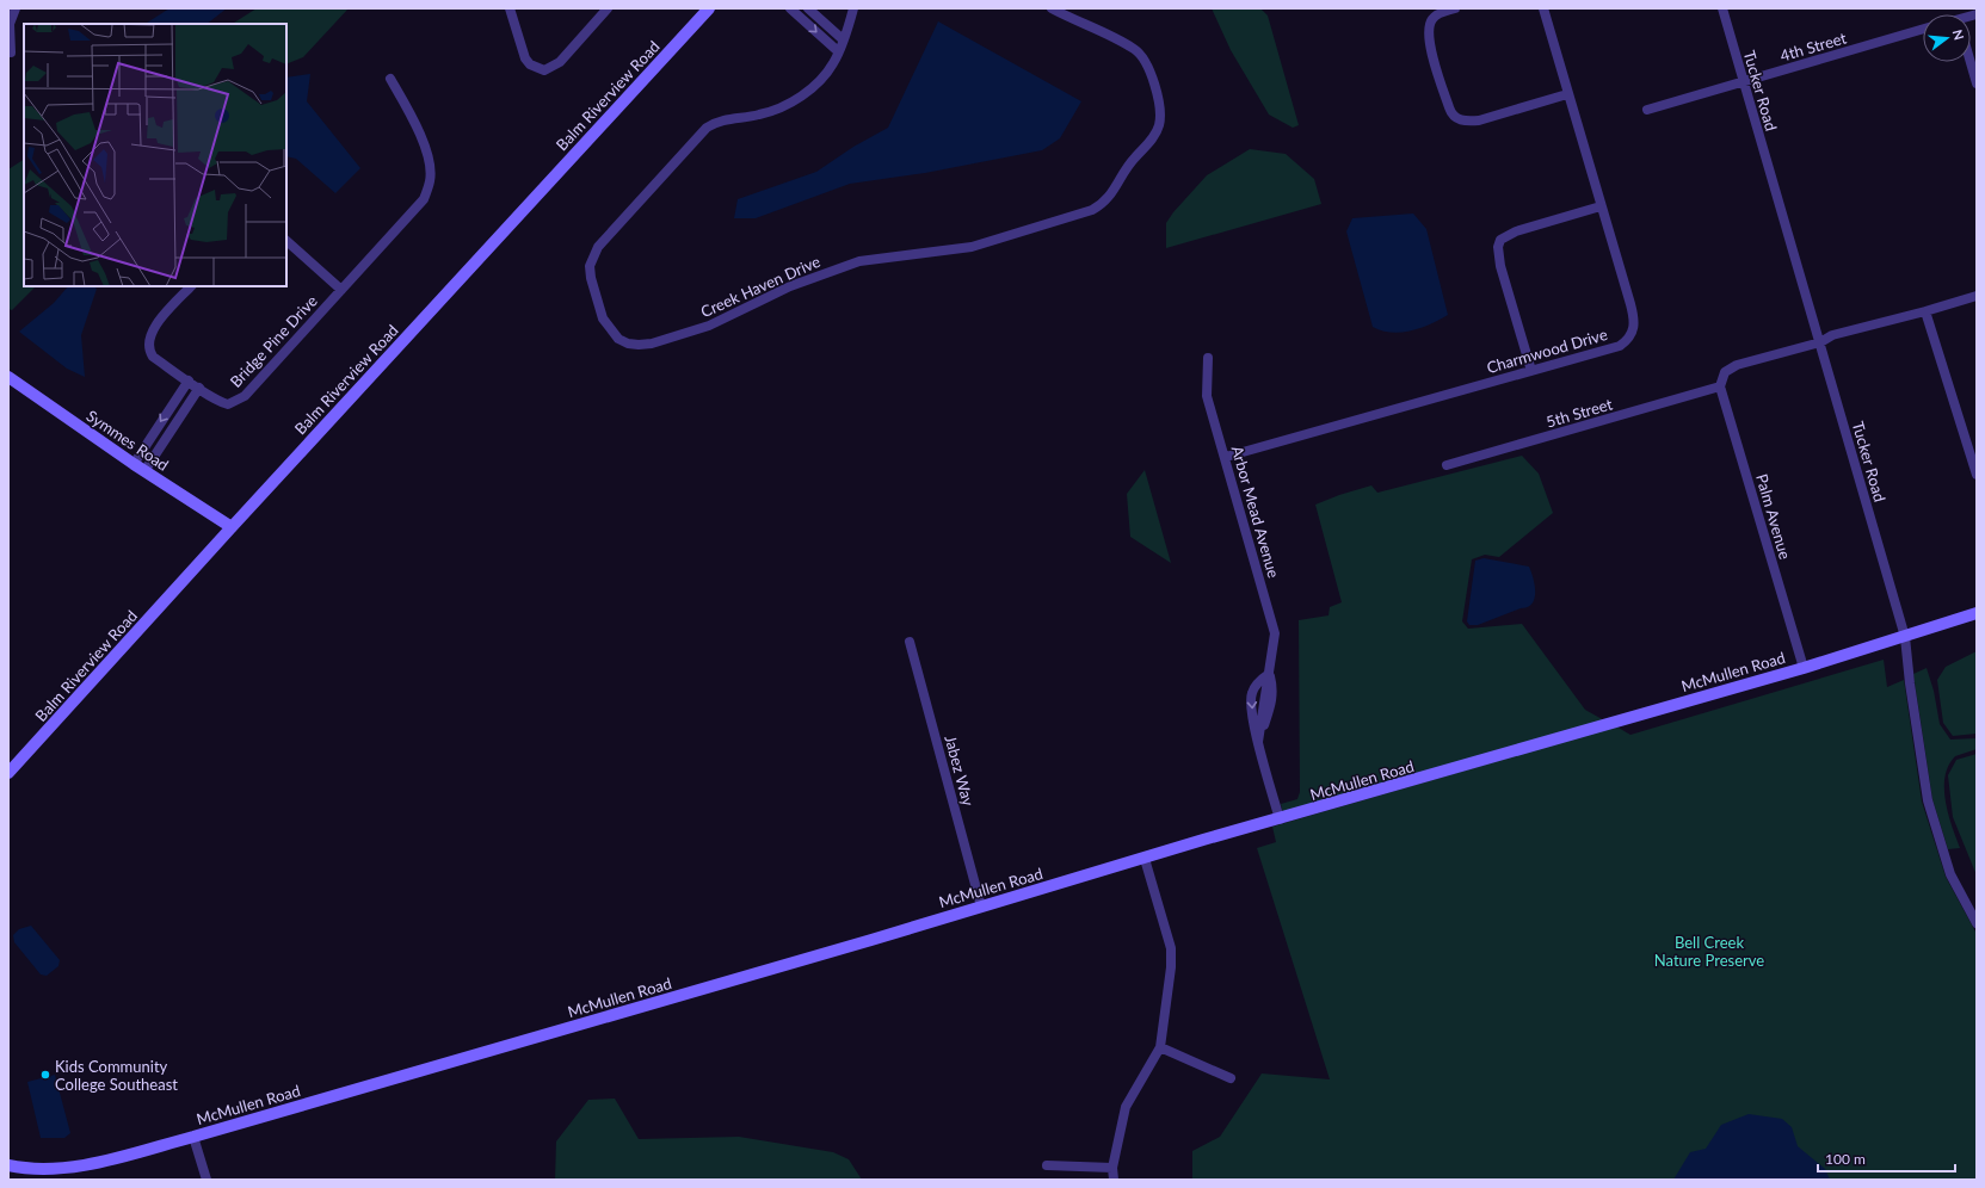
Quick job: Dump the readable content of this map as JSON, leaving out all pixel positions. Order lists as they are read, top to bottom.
{
  "streets": {
    "street": [
      "4th Street",
      "Tucker Road",
      "Balm Riverview Road",
      "Creek Haven Drive",
      "Bridge Pine Drive",
      "Charmwood Drive",
      "5th Street",
      "Symmes Road",
      "Arbor Mead Avenue",
      "Palm Avenue",
      "McMullen Road",
      "Jabez Way"
    ]
  },
  "crossings": [
    ["4th Street", "Tucker Road"],
    ["Tucker Road", "McMullen Road"],
    ["Balm Riverview Road", "Symmes Road"],
    ["Charmwood Drive", "Arbor Mead Avenue"],
    ["5th Street", "Palm Avenue"],
    ["Palm Avenue", "McMullen Road"],
    ["McMullen Road", "Jabez Way"]
  ],
  "parks": ["Bell Creek Nature Preserve"],
  "places": ["Kids Community College Southeast"],
  "scale_bar": "100 m",
  "north": "right"
}
